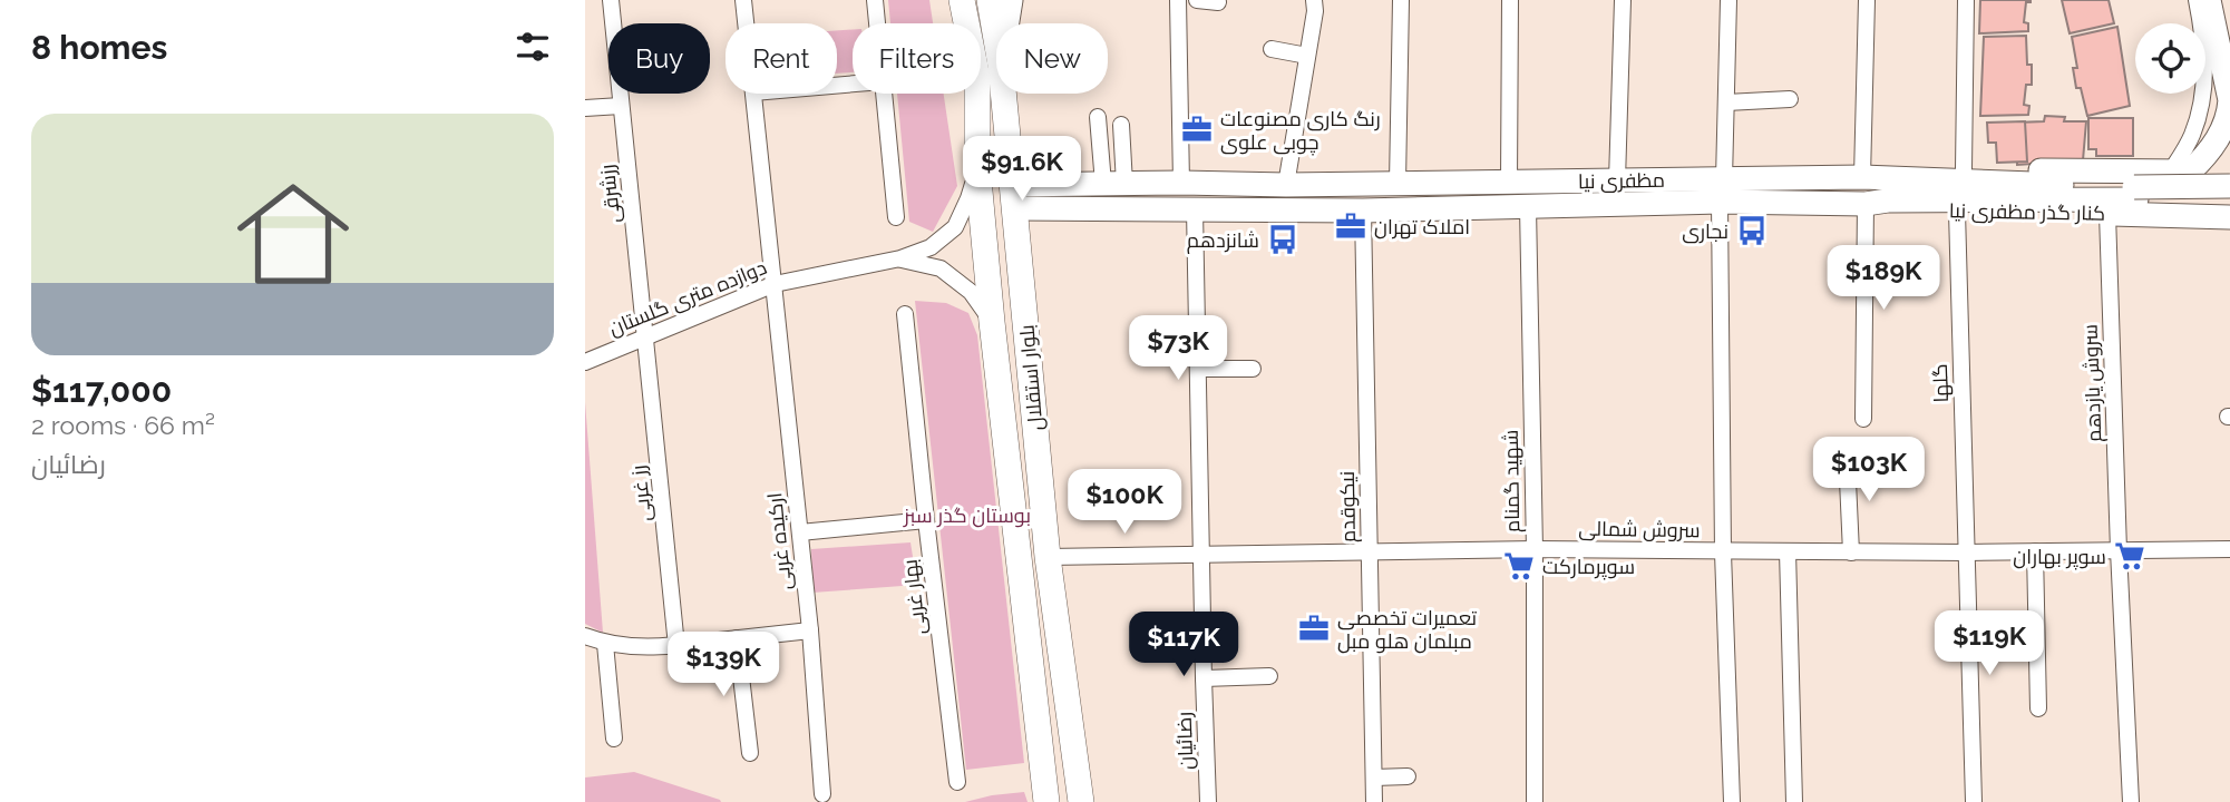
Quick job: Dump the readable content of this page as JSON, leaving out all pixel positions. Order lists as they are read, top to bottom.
{
  "streets": {
    "main road": ["مظفری نیا", "کنار گذر مظفری نیا", "بلوار استقلال"],
    "street": [
      "رزشرقی",
      "دوازده متری گلستان",
      "گلها",
      "سروش یازدهم",
      "شهید گمنام",
      "رز غربی",
      "نیکوقدم",
      "سروش شمالی",
      "ارکیده غربی",
      "بهار غربی",
      "رضائیان"
    ]
  },
  "crossings": [
    ["مظفری نیا", "کنار گذر مظفری نیا"],
    ["مظفری نیا", "بلوار استقلال"],
    ["مظفری نیا", "شهید گمنام"],
    ["مظفری نیا", "نیکوقدم"],
    ["مظفری نیا", "رضائیان"],
    ["رزشرقی", "دوازده متری گلستان"],
    ["رزشرقی", "رز غربی"],
    ["کنار گذر مظفری نیا", "گلها"],
    ["کنار گذر مظفری نیا", "سروش یازدهم"],
    ["دوازده متری گلستان", "رز غربی"],
    ["دوازده متری گلستان", "ارکیده غربی"],
    ["بلوار استقلال", "سروش شمالی"],
    ["گلها", "سروش شمالی"],
    ["سروش یازدهم", "سروش شمالی"],
    ["شهید گمنام", "سروش شمالی"],
    ["نیکوقدم", "سروش شمالی"],
    ["سروش شمالی", "رضائیان"]
  ],
  "parks": ["بوستان گذر سبز"],
  "places": {
    "office": ["رنگ کاری مصنوعات چوبی علوی", "املاک تهران", "تعمیرات تخصصی مبلمان هلو مبل"],
    "bus stop": ["نجاری", "شانزدهم"],
    "supermarket": ["سوپر بهاران", "سوپرمارکت"]
  },
  "page": {
    "heading": "8 homes",
    "chip": [
      "Buy",
      "Rent",
      "Filters",
      "New"
    ],
    "list": [
      {
        "name": "$117,000",
        "note": "2 rooms · 66 m² · رضائیان"
      }
    ],
    "price": [
      "$91.6K",
      "$189K",
      "$73K",
      "$103K",
      "$100K",
      "$119K",
      "$117K",
      "$139K"
    ]
  }
}
